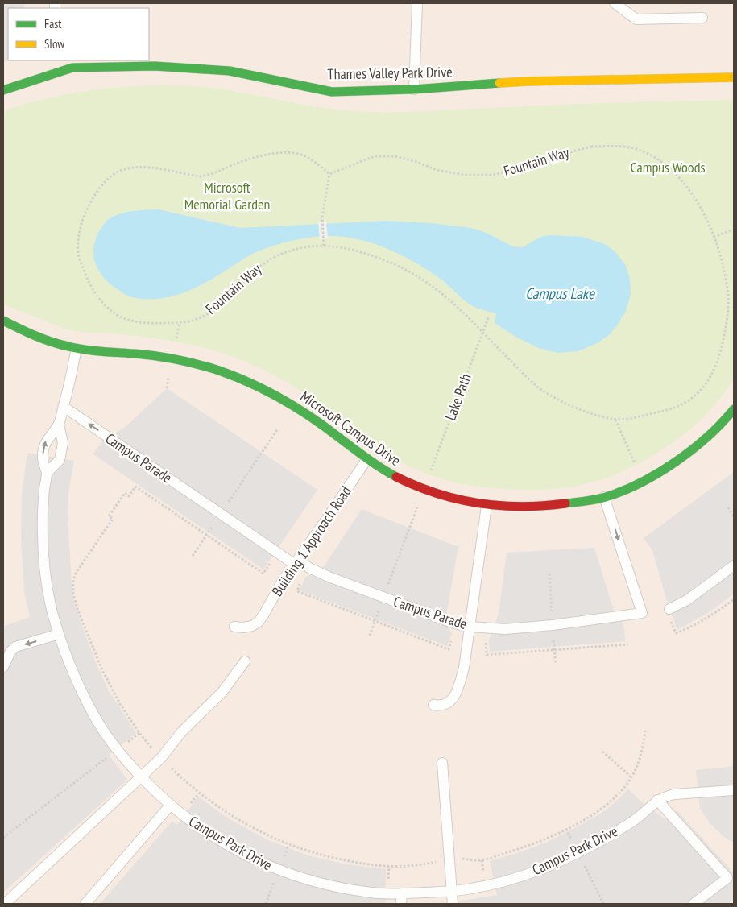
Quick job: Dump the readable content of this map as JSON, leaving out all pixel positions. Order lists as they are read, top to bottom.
{
  "streets": {
    "street": ["Thames Valley Park Drive", "Microsoft Campus Drive"],
    "lane": ["Campus Parade", "Building 1 Approach Road", "Campus Park Drive"],
    "path": ["Fountain Way", "Lake Path"]
  },
  "crossings": [
    ["Fountain Way", "Lake Path"],
    ["Microsoft Campus Drive", "Campus Parade"],
    ["Microsoft Campus Drive", "Building 1 Approach Road"],
    ["Microsoft Campus Drive", "Campus Park Drive"],
    ["Campus Parade", "Building 1 Approach Road"],
    ["Campus Parade", "Campus Park Drive"]
  ],
  "water": ["Campus Lake"],
  "parks": ["Campus Woods", "Microsoft Memorial Garden"],
  "legend": ["Fast", "Slow"]
}
